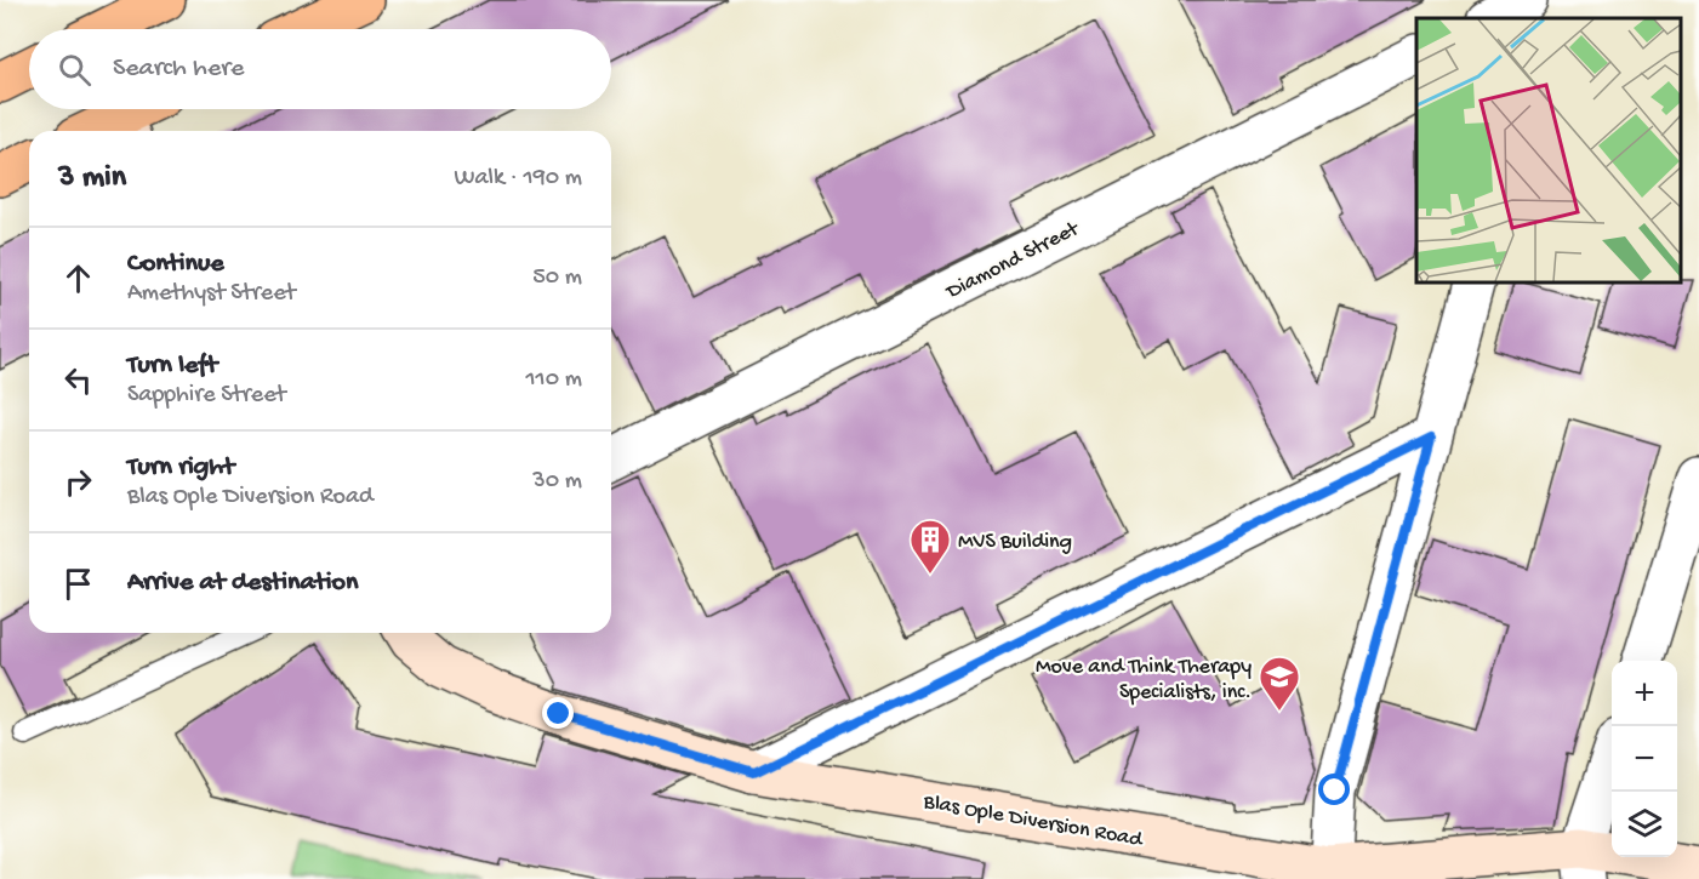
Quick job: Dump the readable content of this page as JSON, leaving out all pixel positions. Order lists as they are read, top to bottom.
{
  "streets": {
    "main road": ["Blas Ople Diversion Road"],
    "street": ["Diamond Street"]
  },
  "places": {
    "building": ["MVS Building"],
    "school or university": ["Move and Think Therapy Specialists, inc."]
  },
  "page": {
    "search": "Search here",
    "heading": ["3 min", "Walk · 190 m"],
    "list": [
      ["Continue", "Amethyst Street", "50 m"],
      ["Turn left", "Sapphire Street", "110 m"],
      ["Turn right", "Blas Ople Diversion Road", "30 m"],
      "Arrive at destination"
    ],
    "map_buttons": ["+", "−"]
  }
}
